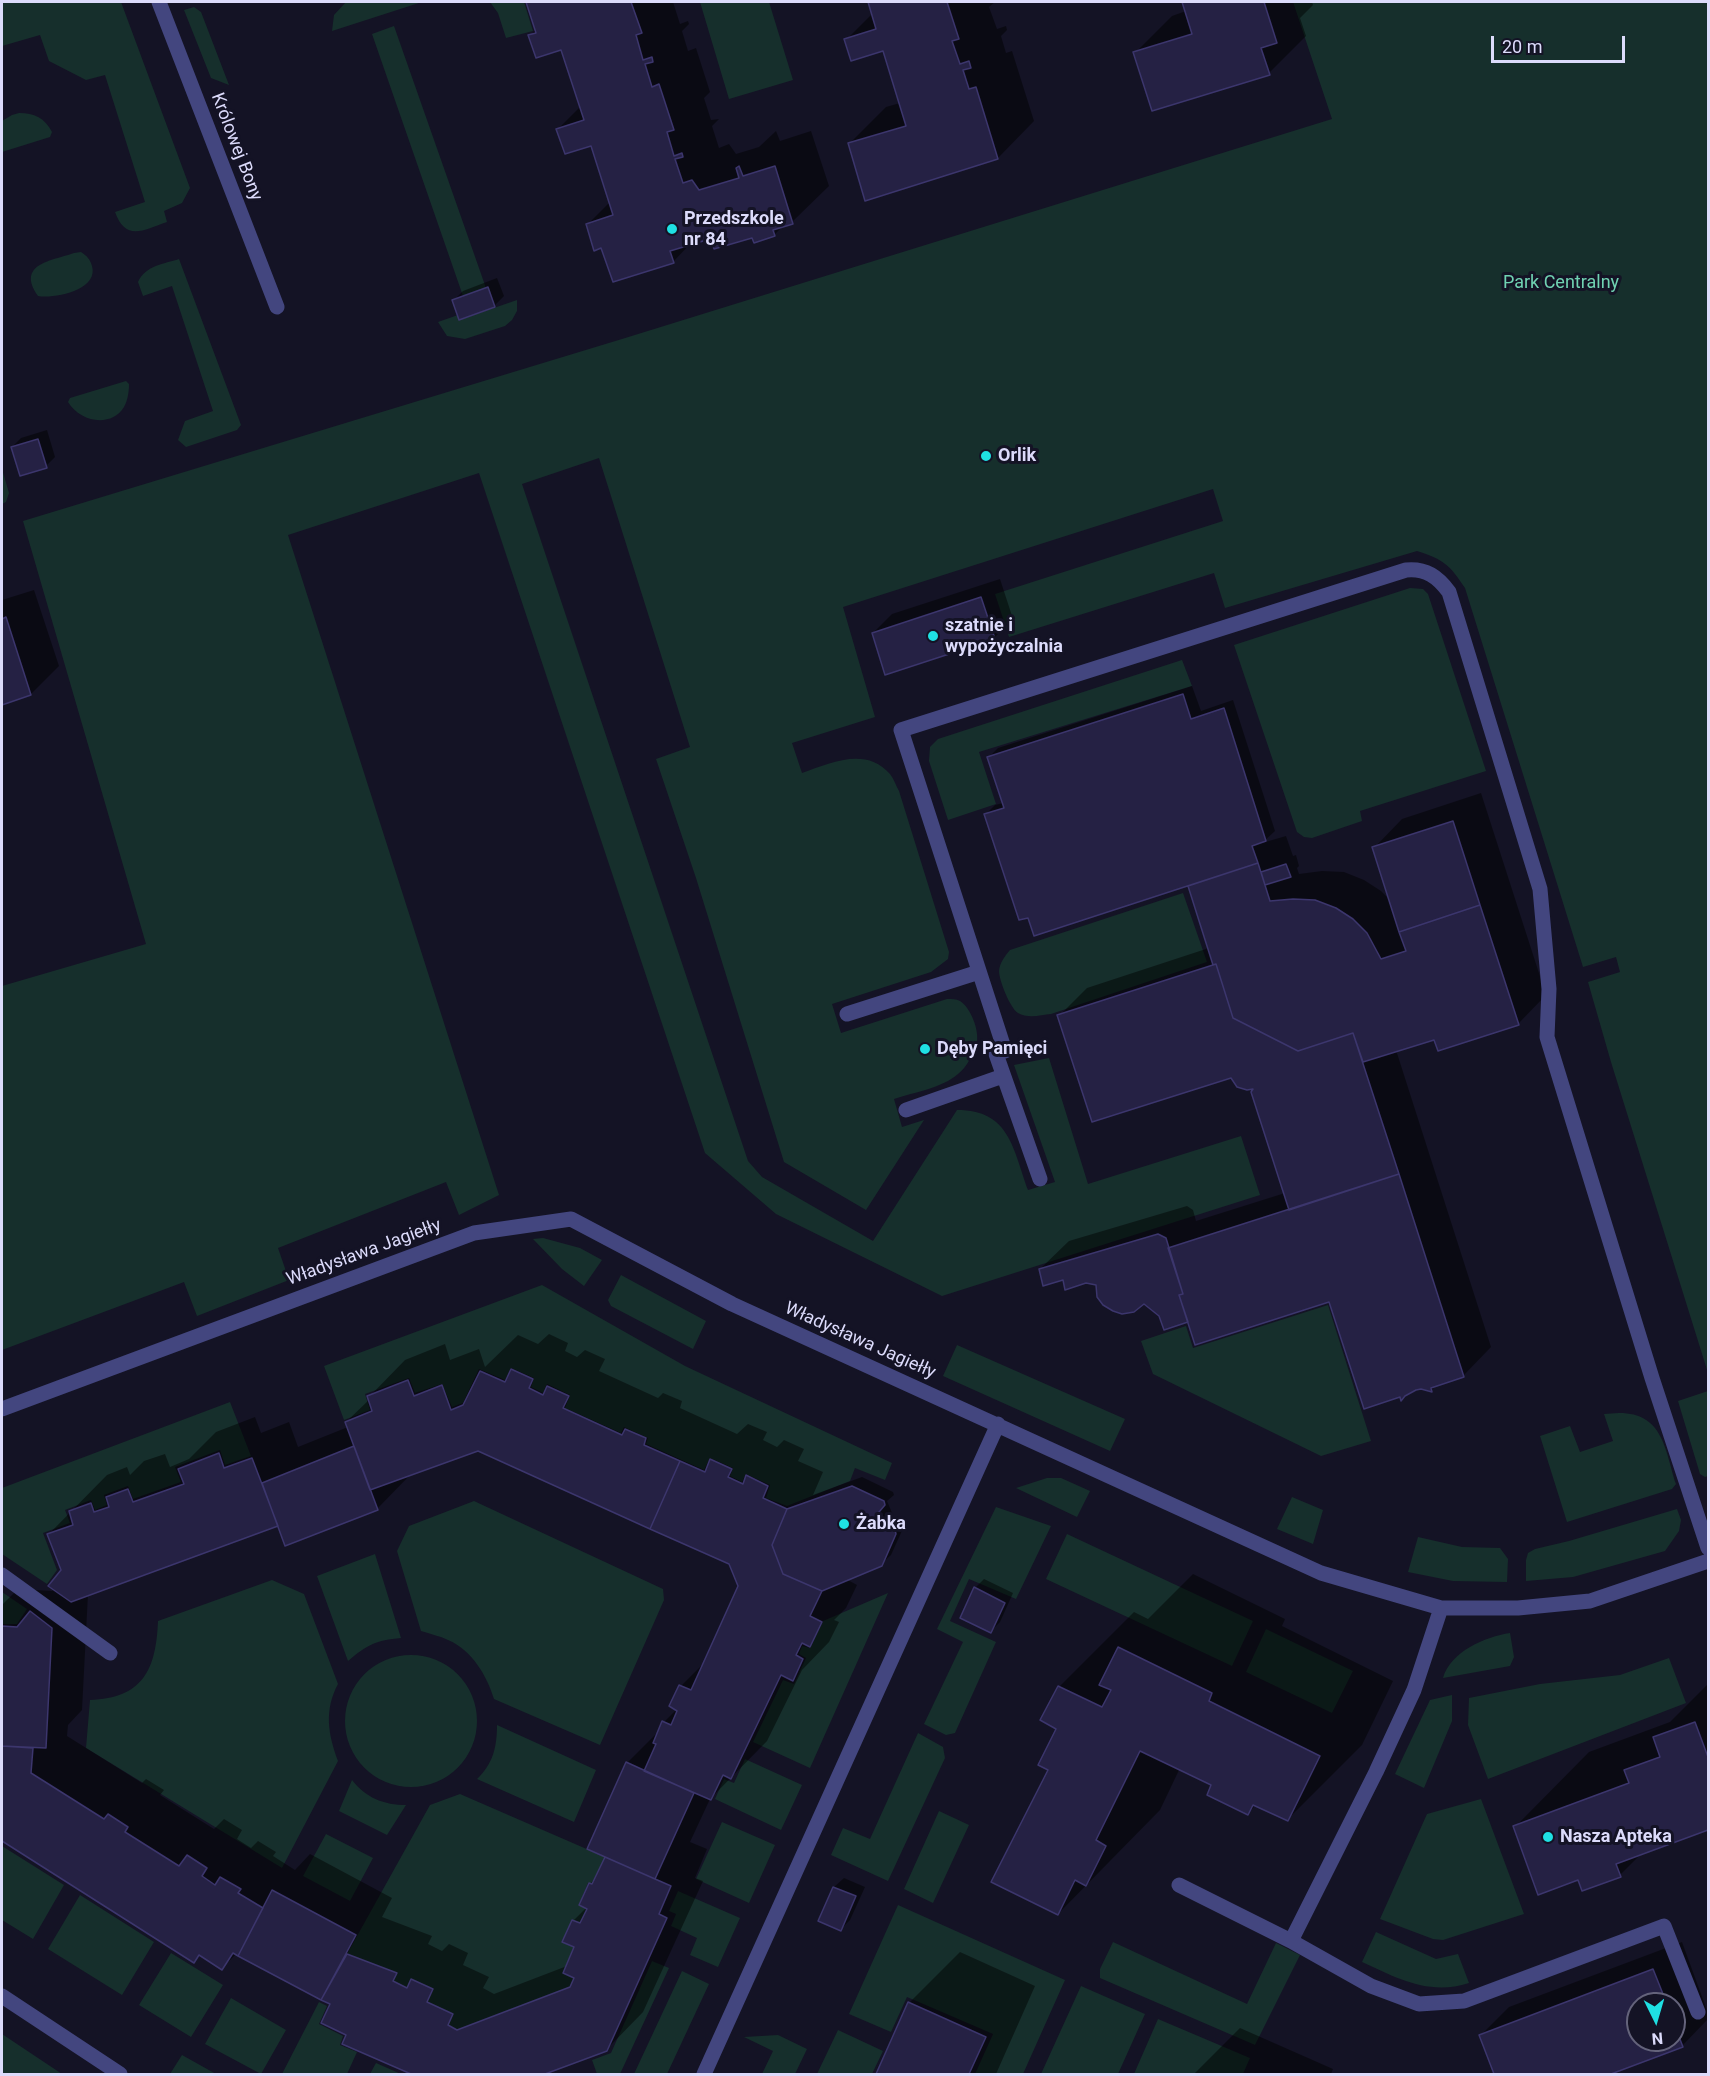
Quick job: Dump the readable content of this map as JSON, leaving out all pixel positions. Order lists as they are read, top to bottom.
{
  "streets": {
    "street": ["Królowej Bony", "Władysława Jagiełły"]
  },
  "parks": ["Park Centralny"],
  "places": [
    "Przedszkole nr 84",
    "Orlik",
    "szatnie i wypożyczalnia",
    "Dęby Pamięci",
    "Żabka",
    "Nasza Apteka"
  ],
  "scale_bar": "20 m",
  "north": "bottom"
}
